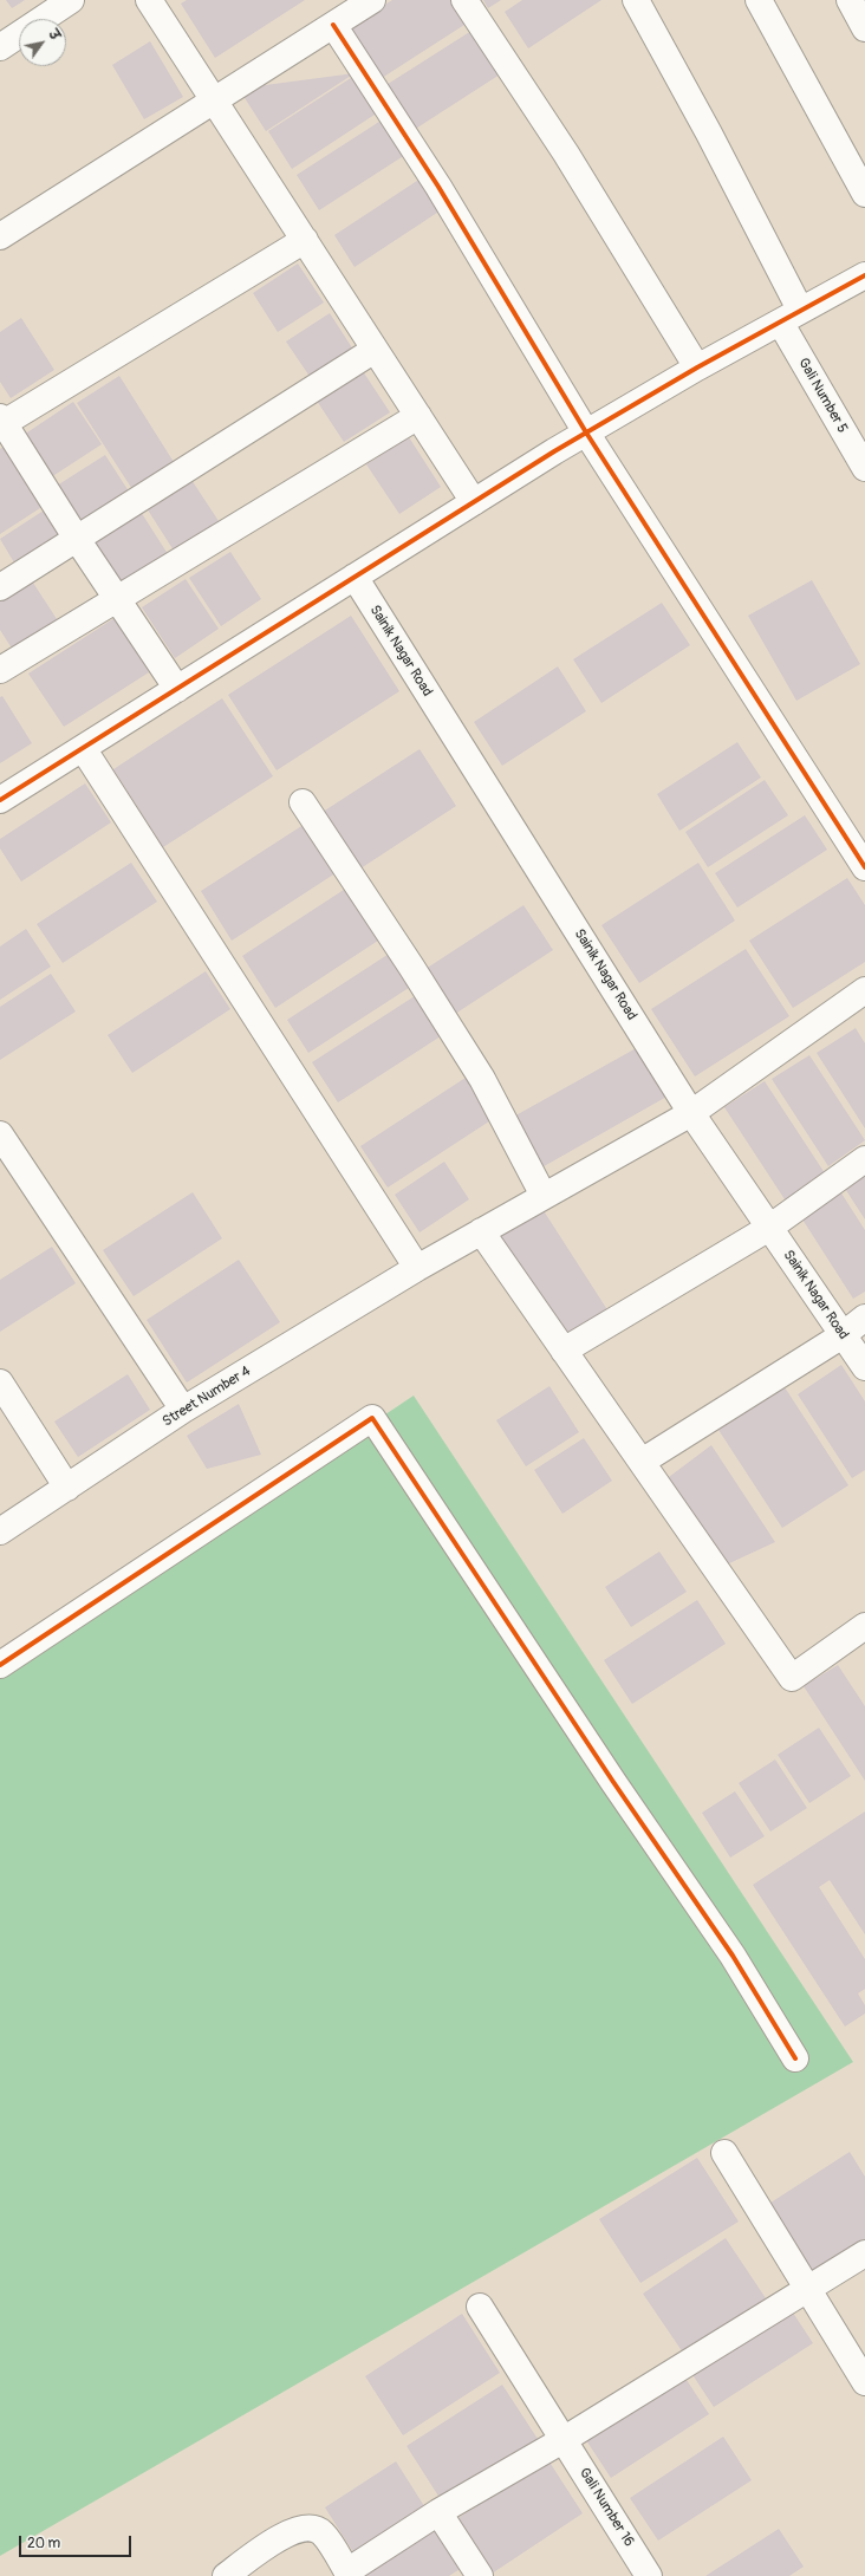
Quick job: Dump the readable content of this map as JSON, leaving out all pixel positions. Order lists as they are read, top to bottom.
{
  "streets": {
    "street": [
      "Gali Number 5",
      "Sainik Nagar Road",
      "Street Number 4",
      "Gali Number 16"
    ]
  },
  "crossings": [
    ["Sainik Nagar Road", "Street Number 4"]
  ],
  "scale_bar": "20 m",
  "north": "top right"
}
